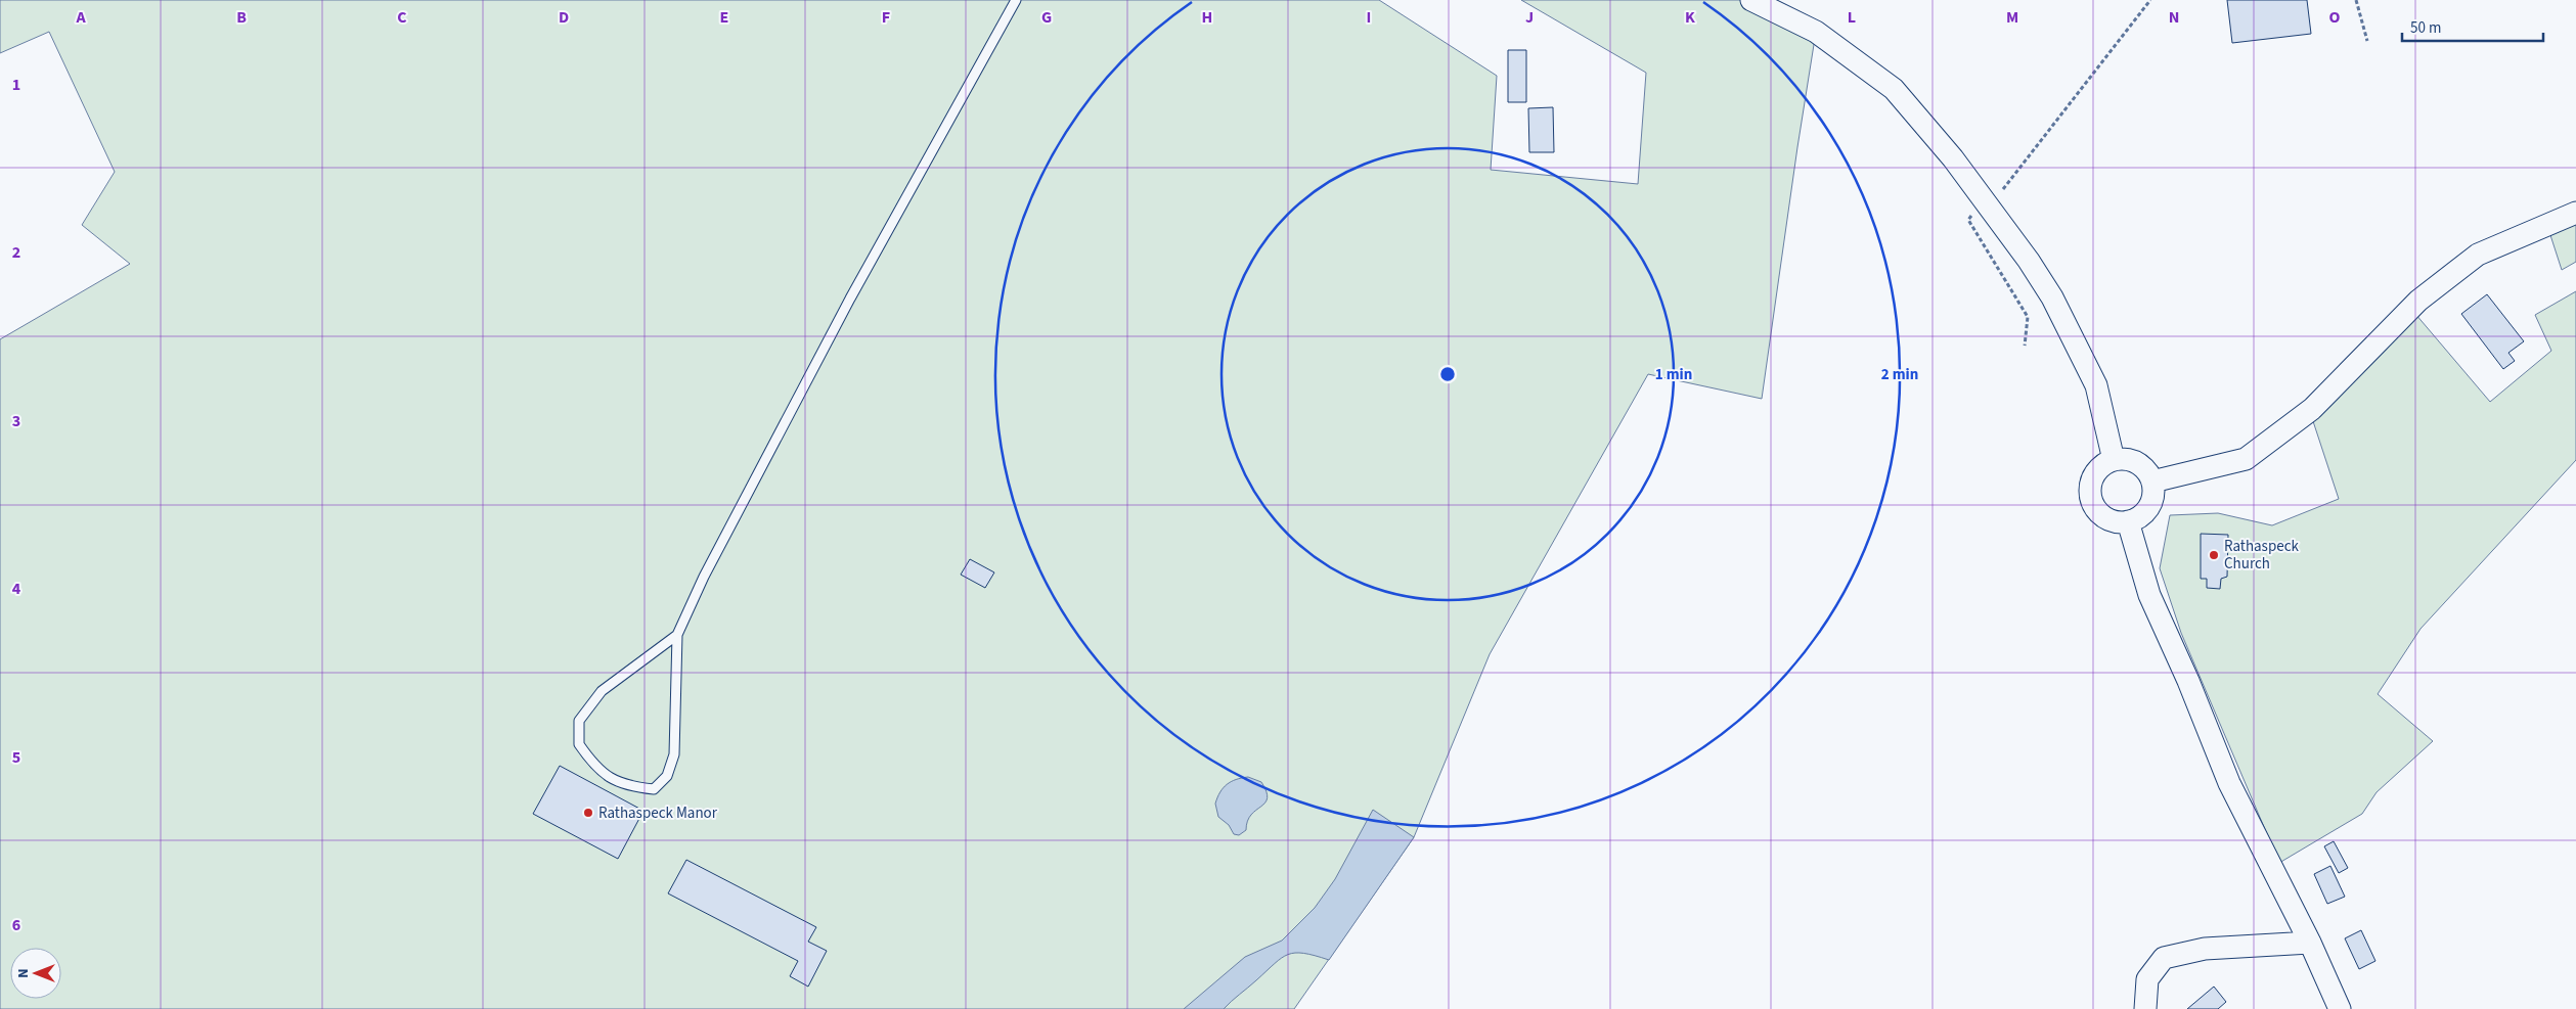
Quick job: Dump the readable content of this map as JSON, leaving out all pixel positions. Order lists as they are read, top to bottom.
{
  "places": ["Rathaspeck Church", "Rathaspeck Manor"],
  "scale_bar": "50 m",
  "north": "left",
  "grid": {
    "columns": [
      "A",
      "B",
      "C",
      "D",
      "E",
      "F",
      "G",
      "H",
      "I",
      "J",
      "K",
      "L",
      "M",
      "N",
      "O"
    ],
    "rows": [
      "1",
      "2",
      "3",
      "4",
      "5",
      "6"
    ]
  },
  "rings": ["1 min", "2 min"]
}
